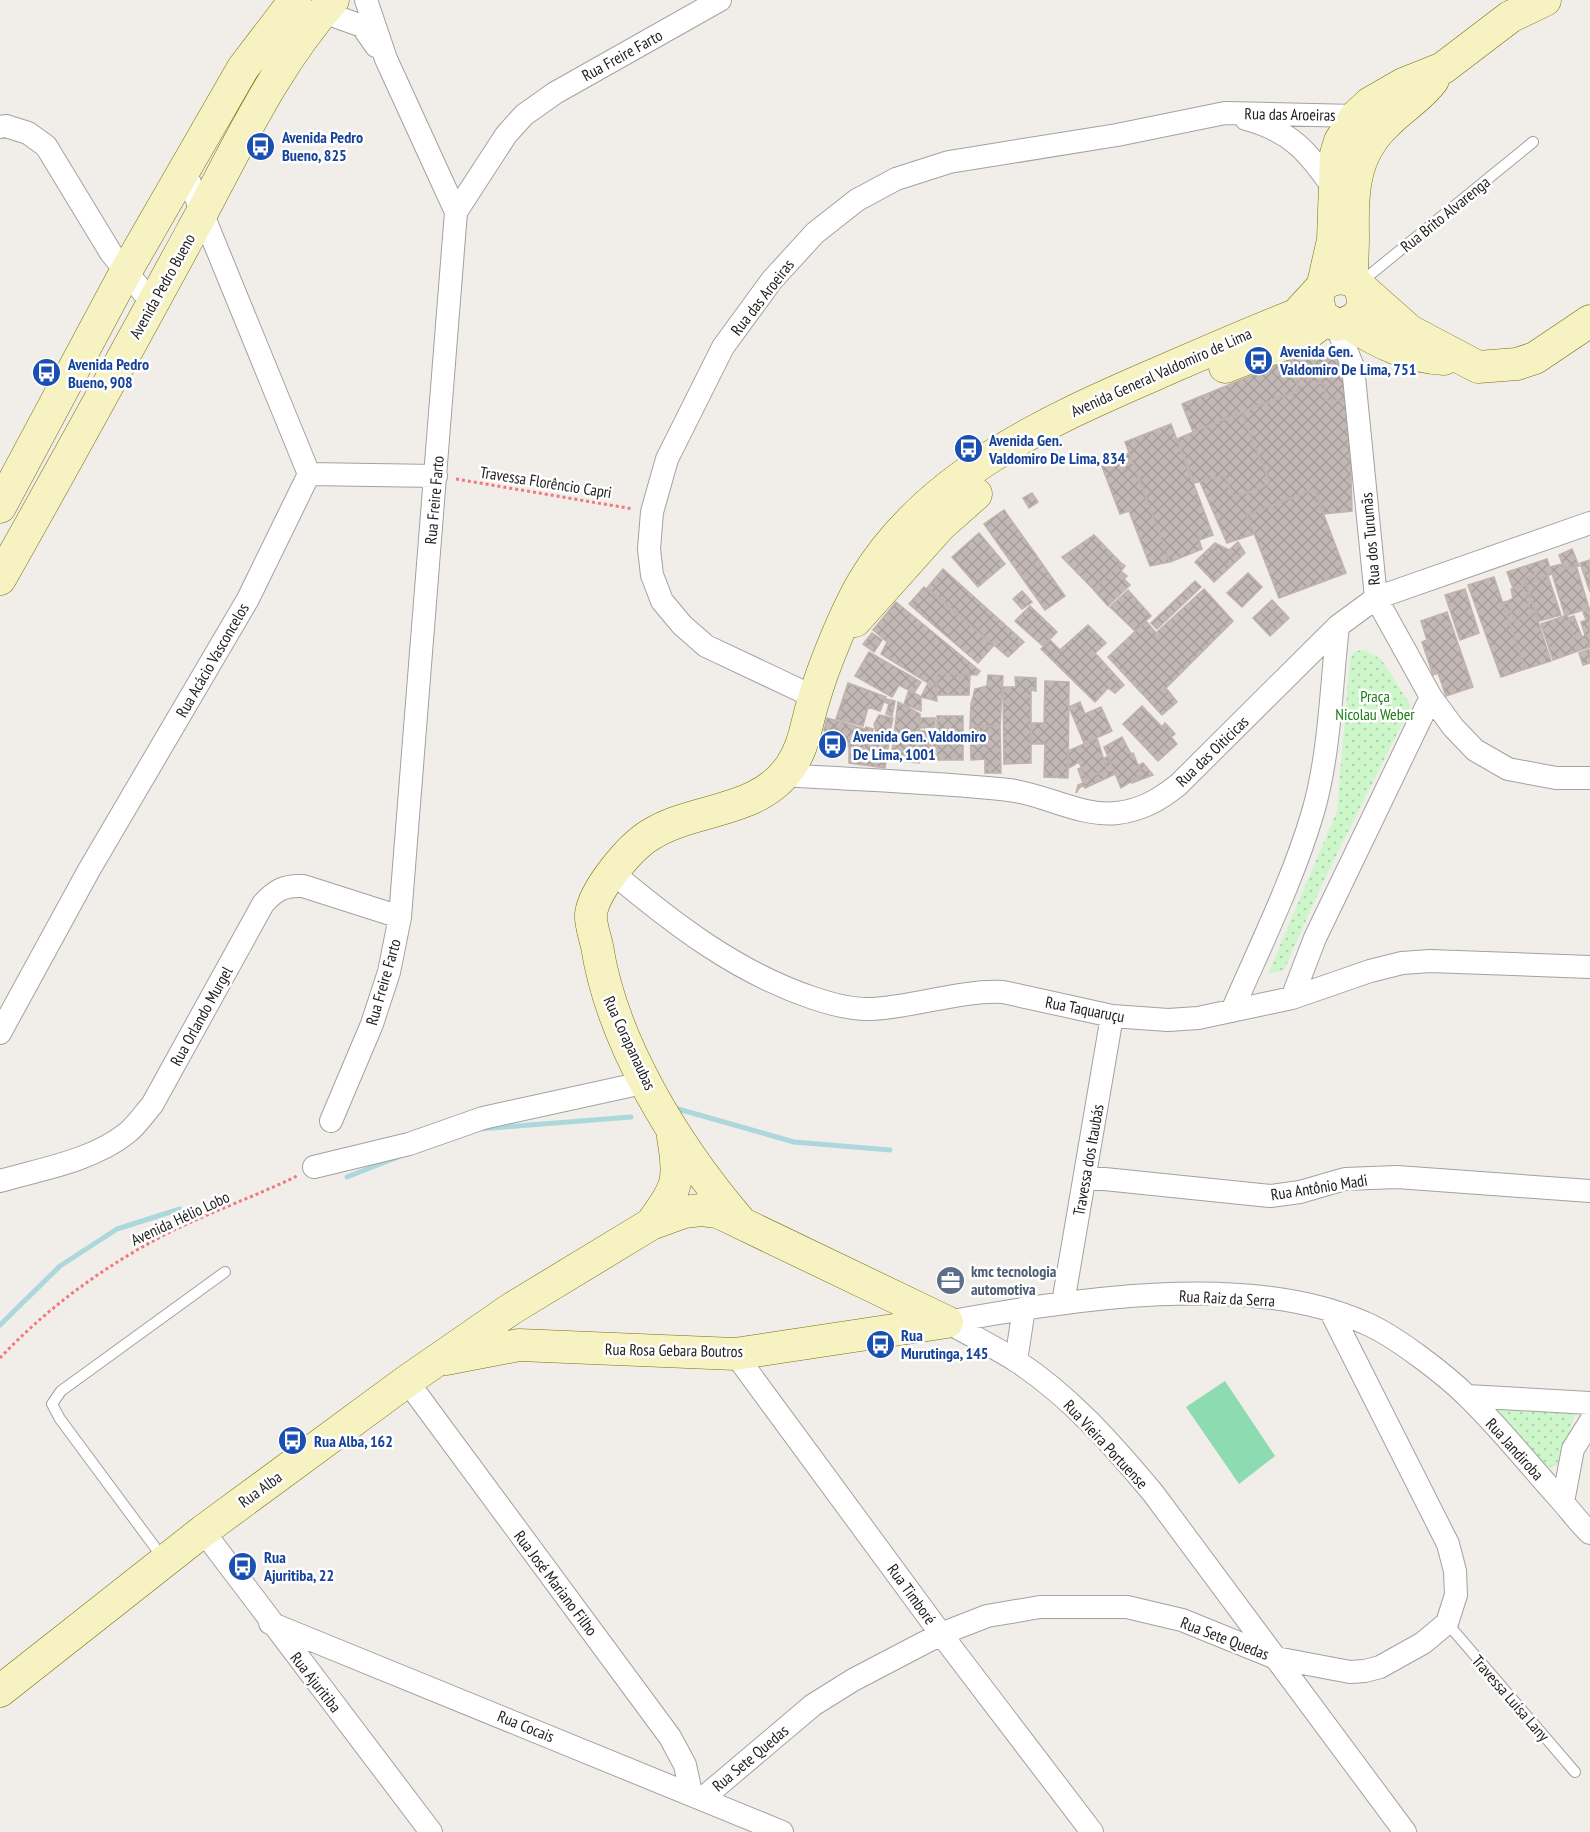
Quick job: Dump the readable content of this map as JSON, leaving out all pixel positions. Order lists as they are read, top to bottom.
{
  "streets": {
    "street": [
      "Rua Freire Farto",
      "Rua das Aroeiras",
      "Avenida Pedro Bueno",
      "Avenida General Valdomiro de Lima",
      "Rua dos Turumãs",
      "Rua Acácio Vasconcelos",
      "Rua das Oiticicas",
      "Rua Taquaruçu",
      "Rua Orlando Murgel",
      "Rua Corapanaubas",
      "Travessa dos Itaubás",
      "Rua Antônio Madi",
      "Rua Raiz da Serra",
      "Rua Rosa Gebara Boutros",
      "Rua Vieira Portuense",
      "Rua Jandiroba",
      "Rua Alba",
      "Rua José Mariano Filho",
      "Rua Timboré",
      "Rua Sete Quedas",
      "Rua Ajuritiba",
      "Rua Cocais"
    ],
    "lane": ["Rua Brito Alvarenga", "Travessa Luísa Lany"],
    "path": ["Travessa Florêncio Capri", "Avenida Hélio Lobo"]
  },
  "crossings": [
    ["Rua Freire Farto", "Travessa Florêncio Capri"],
    ["Rua Freire Farto", "Rua Orlando Murgel"],
    ["Rua das Aroeiras", "Avenida General Valdomiro de Lima"],
    ["Rua das Aroeiras", "Travessa Florêncio Capri"],
    ["Rua Brito Alvarenga", "Avenida General Valdomiro de Lima"],
    ["Rua Brito Alvarenga", "Rua dos Turumãs"],
    ["Avenida General Valdomiro de Lima", "Rua dos Turumãs"],
    ["Avenida General Valdomiro de Lima", "Rua das Oiticicas"],
    ["Avenida General Valdomiro de Lima", "Rua Corapanaubas"],
    ["Rua dos Turumãs", "Rua das Oiticicas"],
    ["Rua das Oiticicas", "Rua Corapanaubas"],
    ["Rua Taquaruçu", "Rua Corapanaubas"],
    ["Rua Taquaruçu", "Travessa dos Itaubás"],
    ["Rua Corapanaubas", "Rua Vieira Portuense"],
    ["Rua Corapanaubas", "Rua Alba"],
    ["Travessa dos Itaubás", "Rua Antônio Madi"],
    ["Travessa dos Itaubás", "Rua Raiz da Serra"],
    ["Rua Raiz da Serra", "Rua Rosa Gebara Boutros"],
    ["Rua Raiz da Serra", "Rua Vieira Portuense"],
    ["Rua Raiz da Serra", "Rua Jandiroba"],
    ["Rua Rosa Gebara Boutros", "Rua Vieira Portuense"],
    ["Rua Rosa Gebara Boutros", "Rua Alba"],
    ["Rua Rosa Gebara Boutros", "Rua Timboré"],
    ["Rua Vieira Portuense", "Rua Alba"],
    ["Rua Vieira Portuense", "Rua Sete Quedas"],
    ["Rua Alba", "Rua José Mariano Filho"],
    ["Rua Alba", "Rua Ajuritiba"],
    ["Rua José Mariano Filho", "Rua Sete Quedas"],
    ["Rua José Mariano Filho", "Rua Cocais"],
    ["Rua Timboré", "Rua Sete Quedas"],
    ["Rua Sete Quedas", "Travessa Luísa Lany"],
    ["Rua Sete Quedas", "Rua Cocais"],
    ["Rua Ajuritiba", "Rua Cocais"]
  ],
  "parks": ["Praça Nicolau Weber"],
  "places": {
    "bus stop": [
      "Avenida Pedro Bueno, 825",
      "Avenida Gen. Valdomiro De Lima, 751",
      "Avenida Pedro Bueno, 908",
      "Avenida Gen. Valdomiro De Lima, 834",
      "Avenida Gen. Valdomiro De Lima, 1001",
      "Rua Murutinga, 145",
      "Rua Alba, 162",
      "Rua Ajuritiba, 22"
    ],
    "office": ["kmc tecnologia automotiva"]
  }
}
